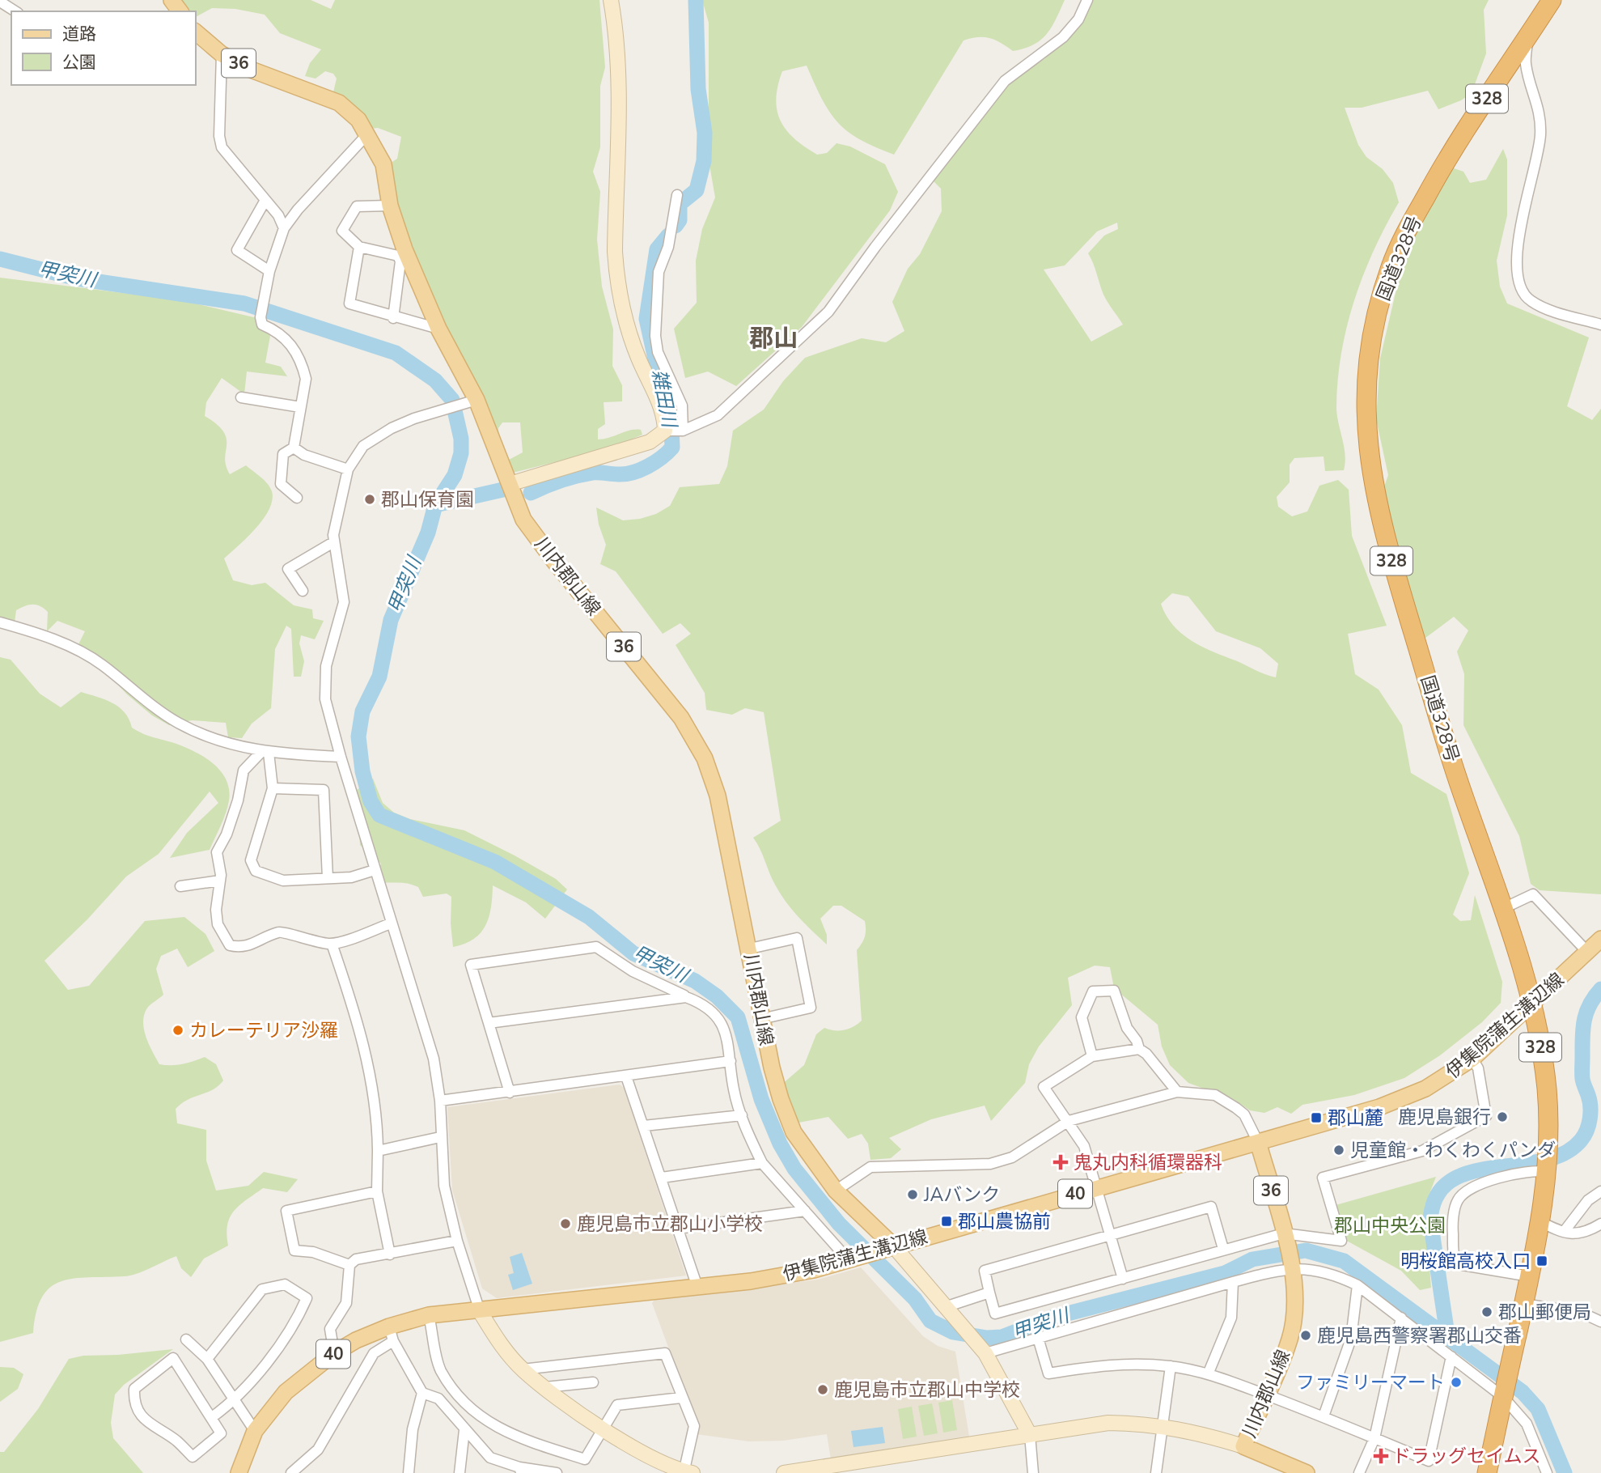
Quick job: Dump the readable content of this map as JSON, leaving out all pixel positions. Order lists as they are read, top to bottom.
{
  "streets": {
    "highway": ["328", "国道328号"],
    "main road": [
      "36",
      "川内郡山線",
      "伊集院蒲生溝辺線",
      "40"
    ]
  },
  "crossings": [
    ["国道328号", "伊集院蒲生溝辺線"],
    ["川内郡山線", "伊集院蒲生溝辺線"]
  ],
  "districts": ["郡山"],
  "water": ["甲突川", "雑田川"],
  "parks": ["郡山中央公園"],
  "places": {
    "other": [
      "郡山保育園",
      "カレーテリア沙羅",
      "鹿児島銀行",
      "児童館・わくわくパンダ",
      "JAバンク",
      "鹿児島市立郡山小学校",
      "郡山郵便局",
      "鹿児島西警察署郡山交番",
      "ファミリーマート",
      "鹿児島市立郡山中学校"
    ],
    "transit": ["郡山麓", "郡山農協前", "明桜館高校入口"],
    "health": ["鬼丸内科循環器科", "ドラッグセイムス"]
  },
  "legend": ["道路", "公園"]
}
